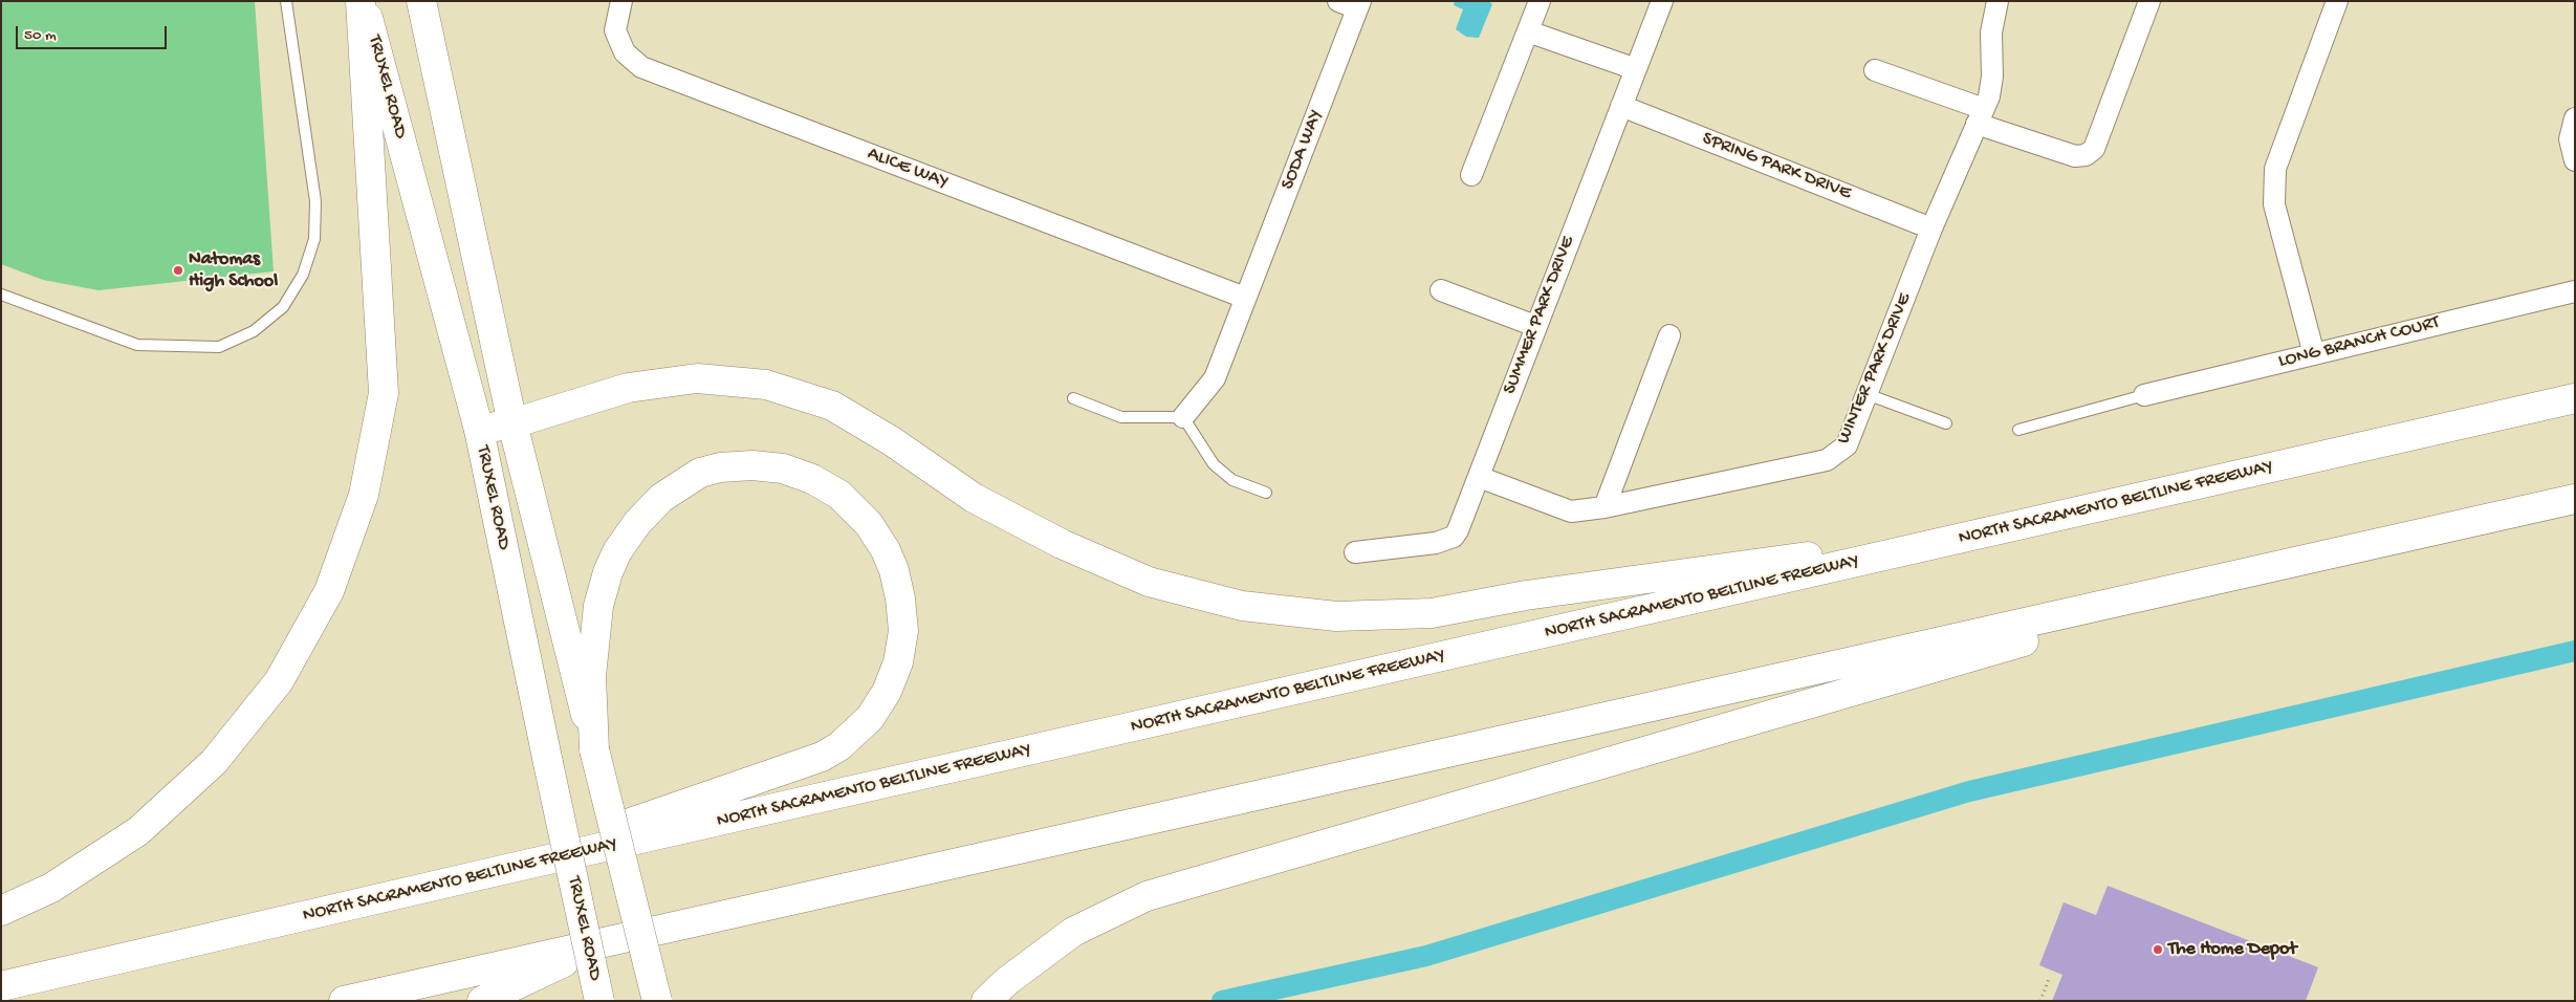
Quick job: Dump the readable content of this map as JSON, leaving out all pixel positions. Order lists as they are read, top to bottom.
{
  "streets": {
    "main road": ["TRUXEL ROAD", "NORTH SACRAMENTO BELTLINE FREEWAY"],
    "street": [
      "SODA WAY",
      "SPRING PARK DRIVE",
      "ALICE WAY",
      "SUMMER PARK DRIVE",
      "LONG BRANCH COURT",
      "WINTER PARK DRIVE"
    ]
  },
  "crossings": [
    ["SODA WAY", "ALICE WAY"],
    ["SPRING PARK DRIVE", "SUMMER PARK DRIVE"],
    ["SPRING PARK DRIVE", "WINTER PARK DRIVE"],
    ["SUMMER PARK DRIVE", "WINTER PARK DRIVE"]
  ],
  "places": ["Natomas High School", "The Home Depot"],
  "scale_bar": "50 m"
}
